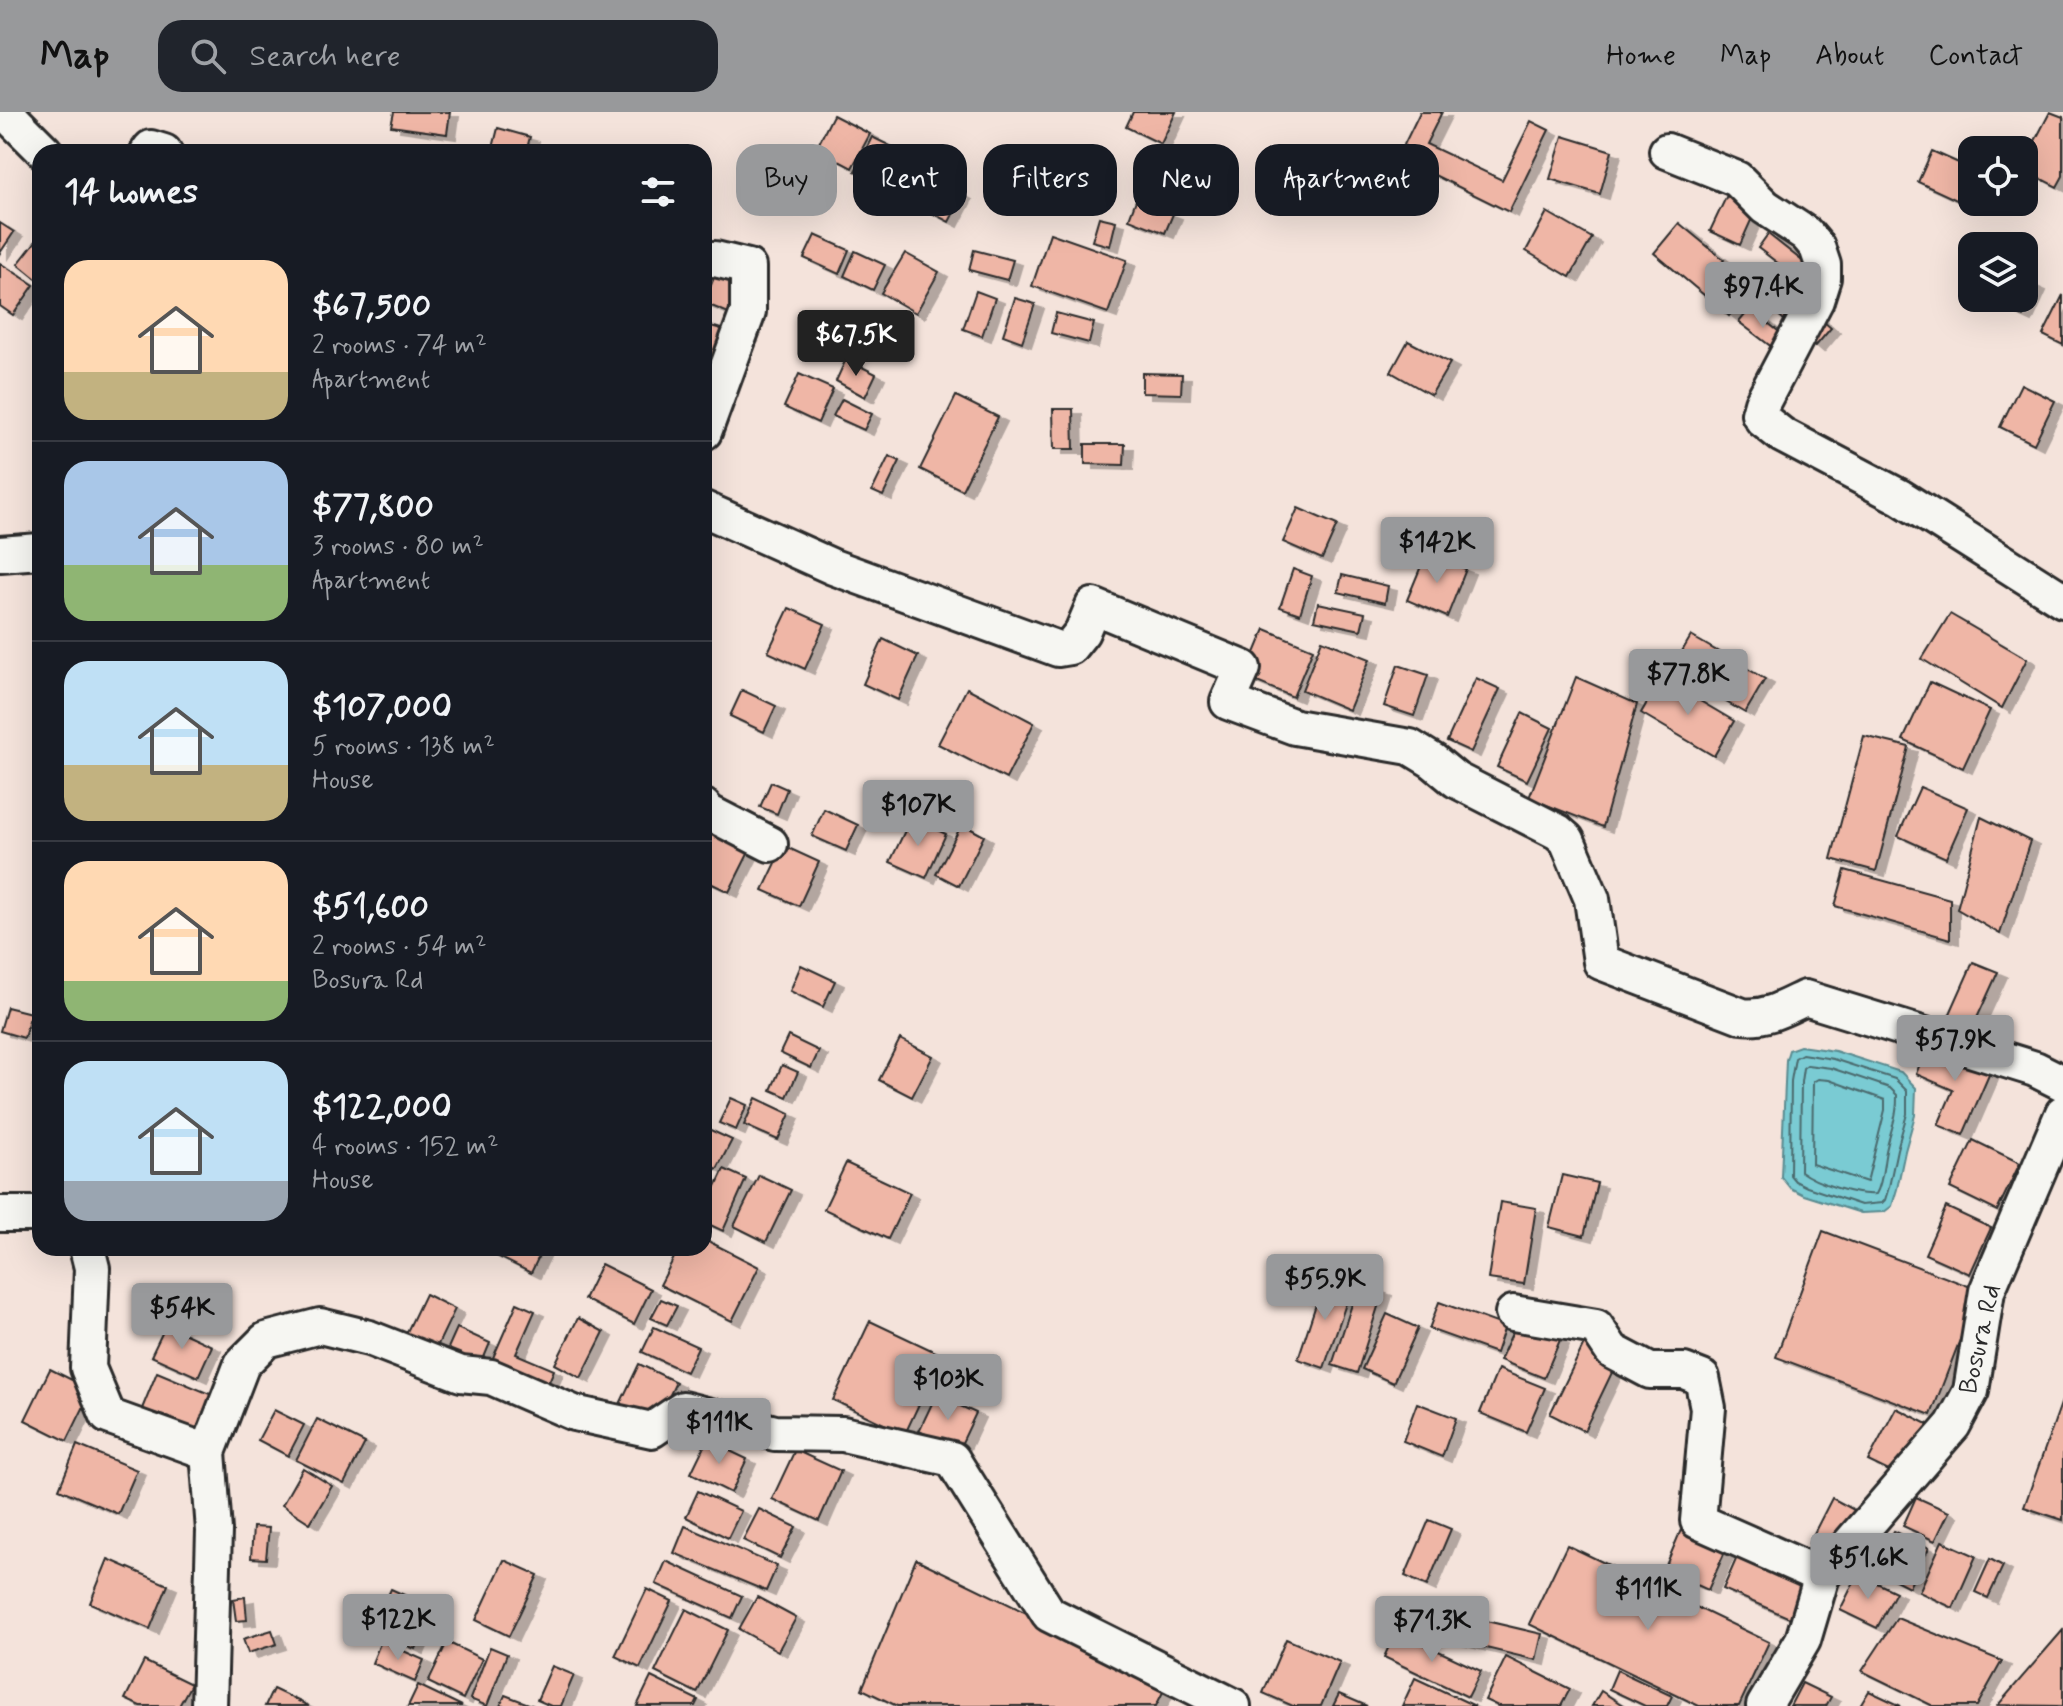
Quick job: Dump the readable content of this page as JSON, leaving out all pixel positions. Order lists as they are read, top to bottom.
{
  "streets": {
    "street": ["Bosura Rd"]
  },
  "page": {
    "header": "Map",
    "search": "Search here",
    "nav": [
      "Home",
      "Map",
      "About",
      "Contact"
    ],
    "chip": [
      "Buy",
      "Rent",
      "Filters",
      "New",
      "Apartment"
    ],
    "heading": "14 homes",
    "list": [
      {
        "name": "$67,500",
        "note": "2 rooms · 74 m² · Apartment"
      },
      {
        "name": "$77,800",
        "note": "3 rooms · 80 m² · Apartment"
      },
      {
        "name": "$107,000",
        "note": "5 rooms · 138 m² · House"
      },
      {
        "name": "$51,600",
        "note": "2 rooms · 54 m² · Bosura Rd"
      },
      {
        "name": "$122,000",
        "note": "4 rooms · 152 m² · House"
      }
    ],
    "price": [
      "$97.4K",
      "$67.5K",
      "$142K",
      "$77.8K",
      "$107K",
      "$57.9K",
      "$55.9K",
      "$54K",
      "$103K",
      "$111K",
      "$51.6K",
      "$111K",
      "$122K",
      "$71.3K"
    ]
  }
}
